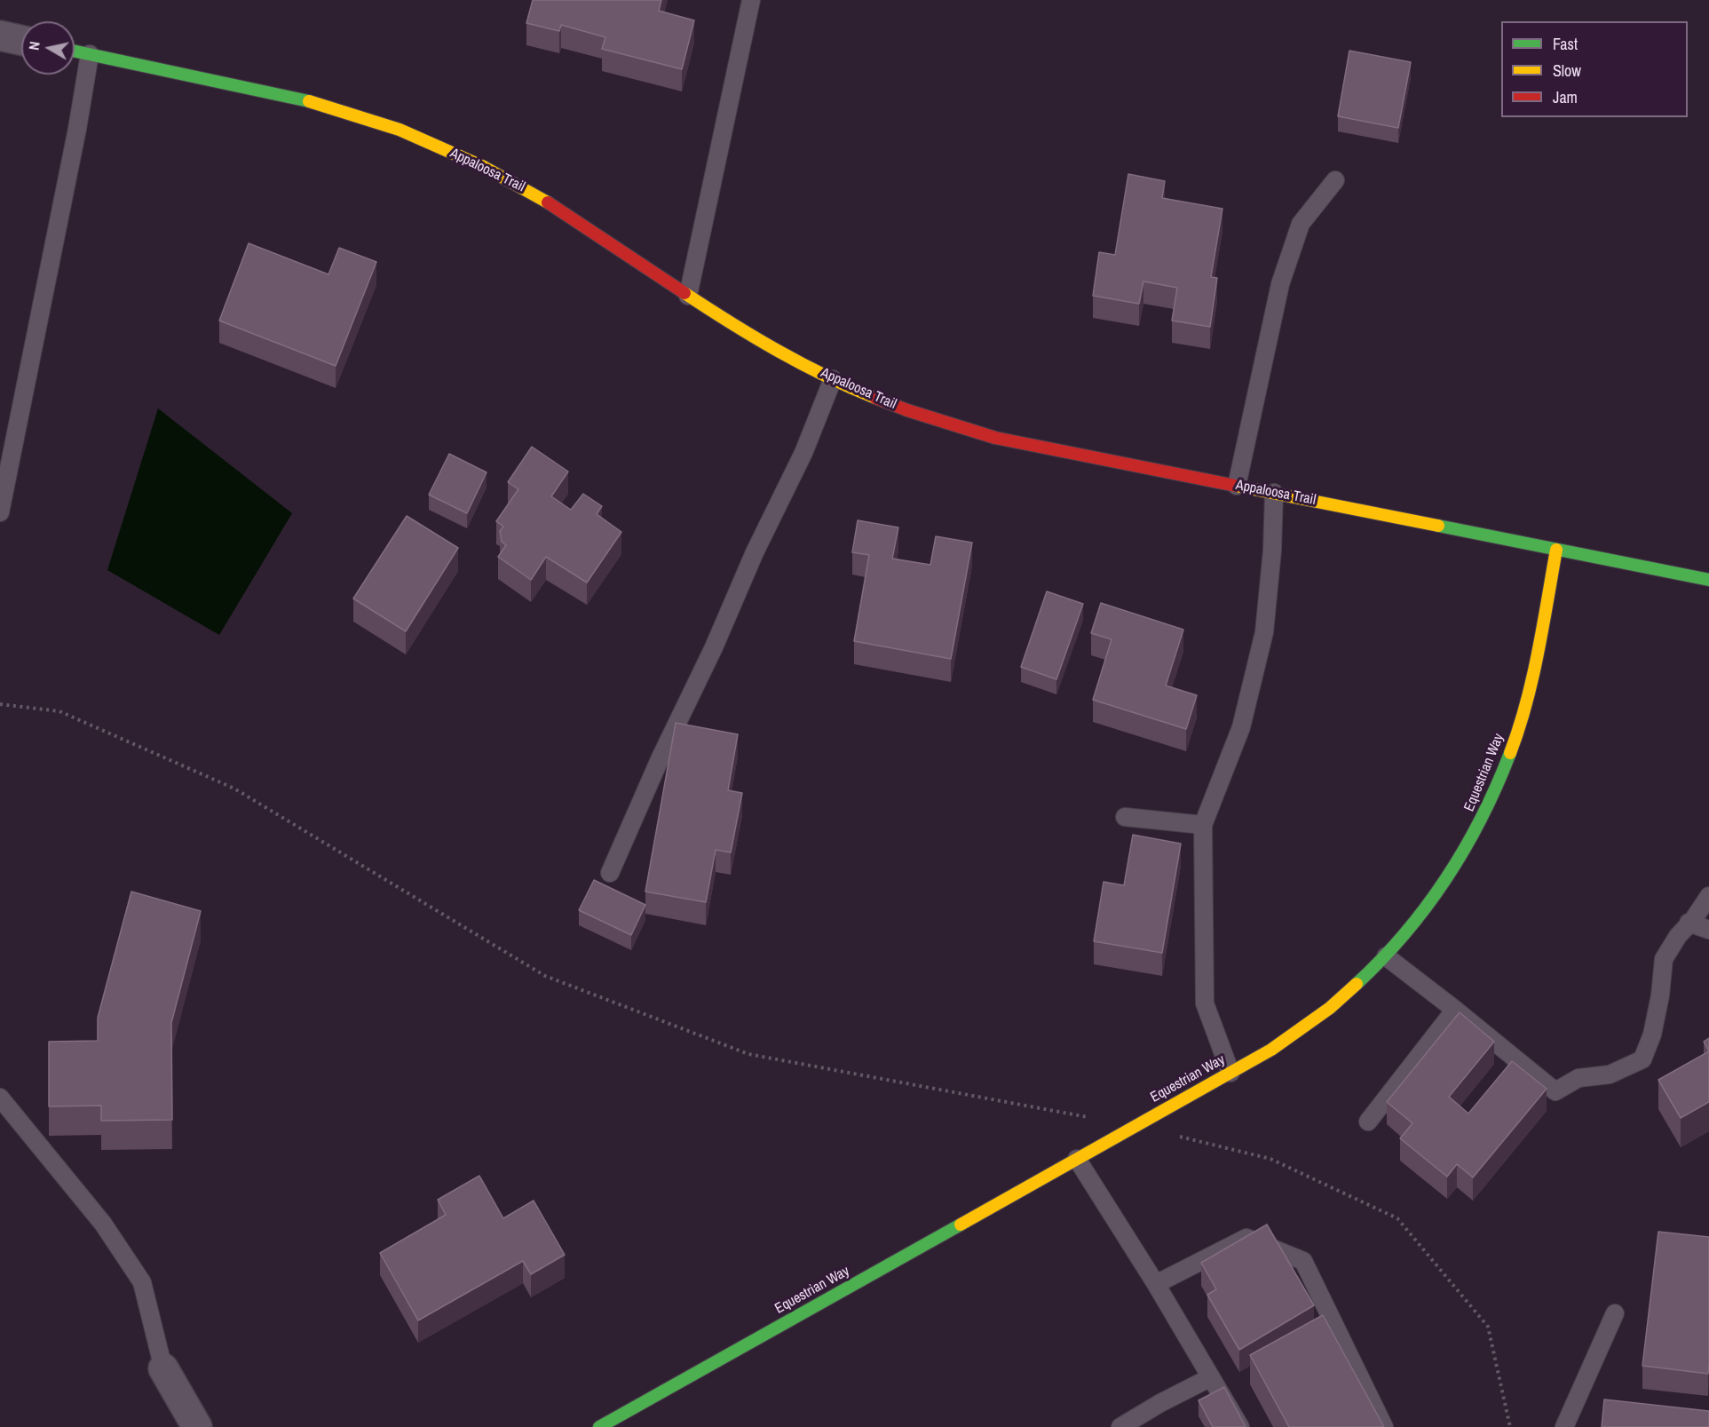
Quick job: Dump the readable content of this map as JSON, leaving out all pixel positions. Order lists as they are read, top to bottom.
{
  "streets": {
    "street": ["Appaloosa Trail", "Equestrian Way"]
  },
  "crossings": [
    ["Appaloosa Trail", "Equestrian Way"]
  ],
  "legend": ["Fast", "Slow", "Jam"],
  "north": "left"
}
